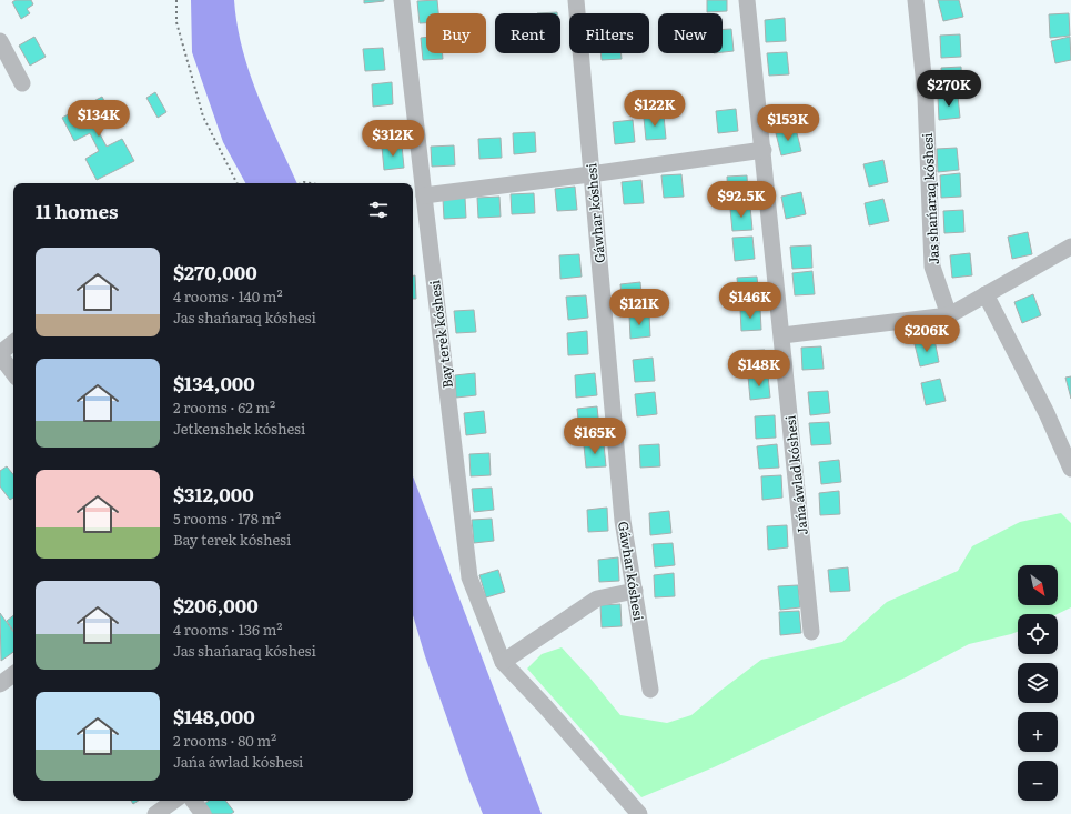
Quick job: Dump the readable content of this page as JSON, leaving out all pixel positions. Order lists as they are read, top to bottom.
{
  "streets": {
    "street": [
      "Jas shańaraq kóshesi",
      "Gáwhar kóshesi",
      "Bay terek kóshesi",
      "Jańa áwlad kóshesi"
    ]
  },
  "north": "bottom right",
  "page": {
    "chip": [
      "Buy",
      "Rent",
      "Filters",
      "New"
    ],
    "price": [
      "$270K",
      "$122K",
      "$134K",
      "$153K",
      "$312K",
      "$92.5K",
      "$146K",
      "$121K",
      "$206K",
      "$148K",
      "$165K"
    ],
    "heading": "11 homes",
    "list": [
      {
        "name": "$270,000",
        "note": "4 rooms · 140 m² · Jas shańaraq kóshesi"
      },
      {
        "name": "$134,000",
        "note": "2 rooms · 62 m² · Jetkenshek kóshesi"
      },
      {
        "name": "$312,000",
        "note": "5 rooms · 178 m² · Bay terek kóshesi"
      },
      {
        "name": "$206,000",
        "note": "4 rooms · 136 m² · Jas shańaraq kóshesi"
      },
      {
        "name": "$148,000",
        "note": "2 rooms · 80 m² · Jańa áwlad kóshesi"
      }
    ],
    "map_buttons": ["+", "−"]
  }
}
